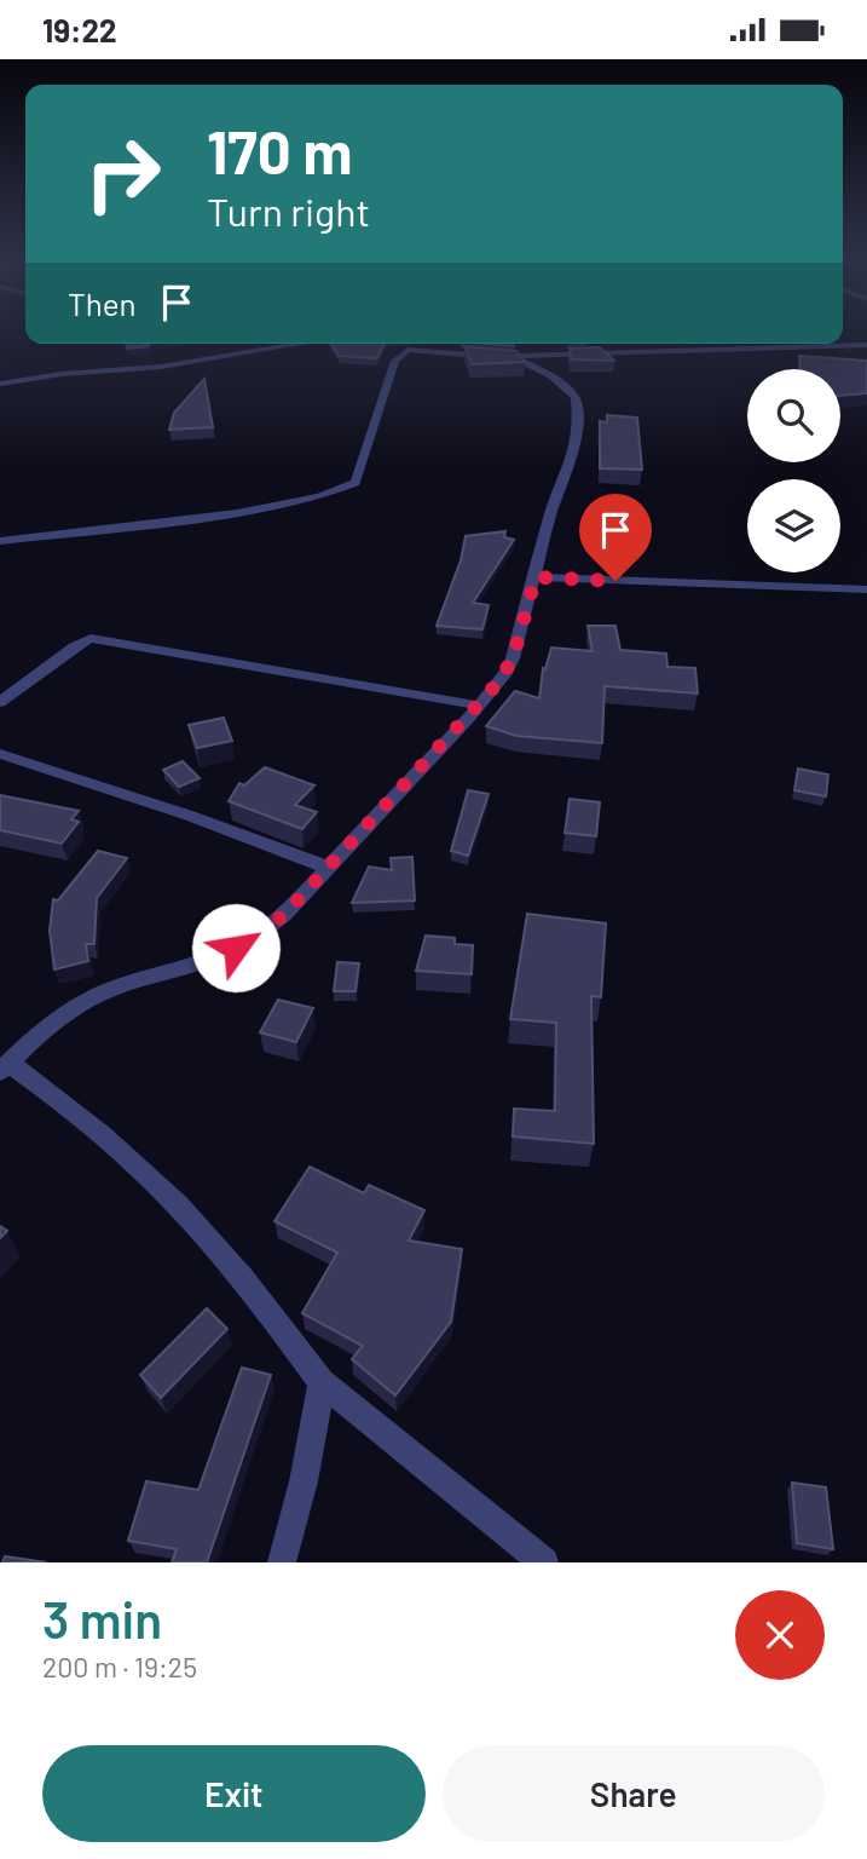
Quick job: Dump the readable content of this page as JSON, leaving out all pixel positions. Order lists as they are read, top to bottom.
{
  "page": {
    "status": "19:22",
    "turn": ["170 m", "Turn right"],
    "then": "Then",
    "heading": ["3 min", "200 m · 19:25"],
    "buttons": ["Exit", "Share"]
  }
}
